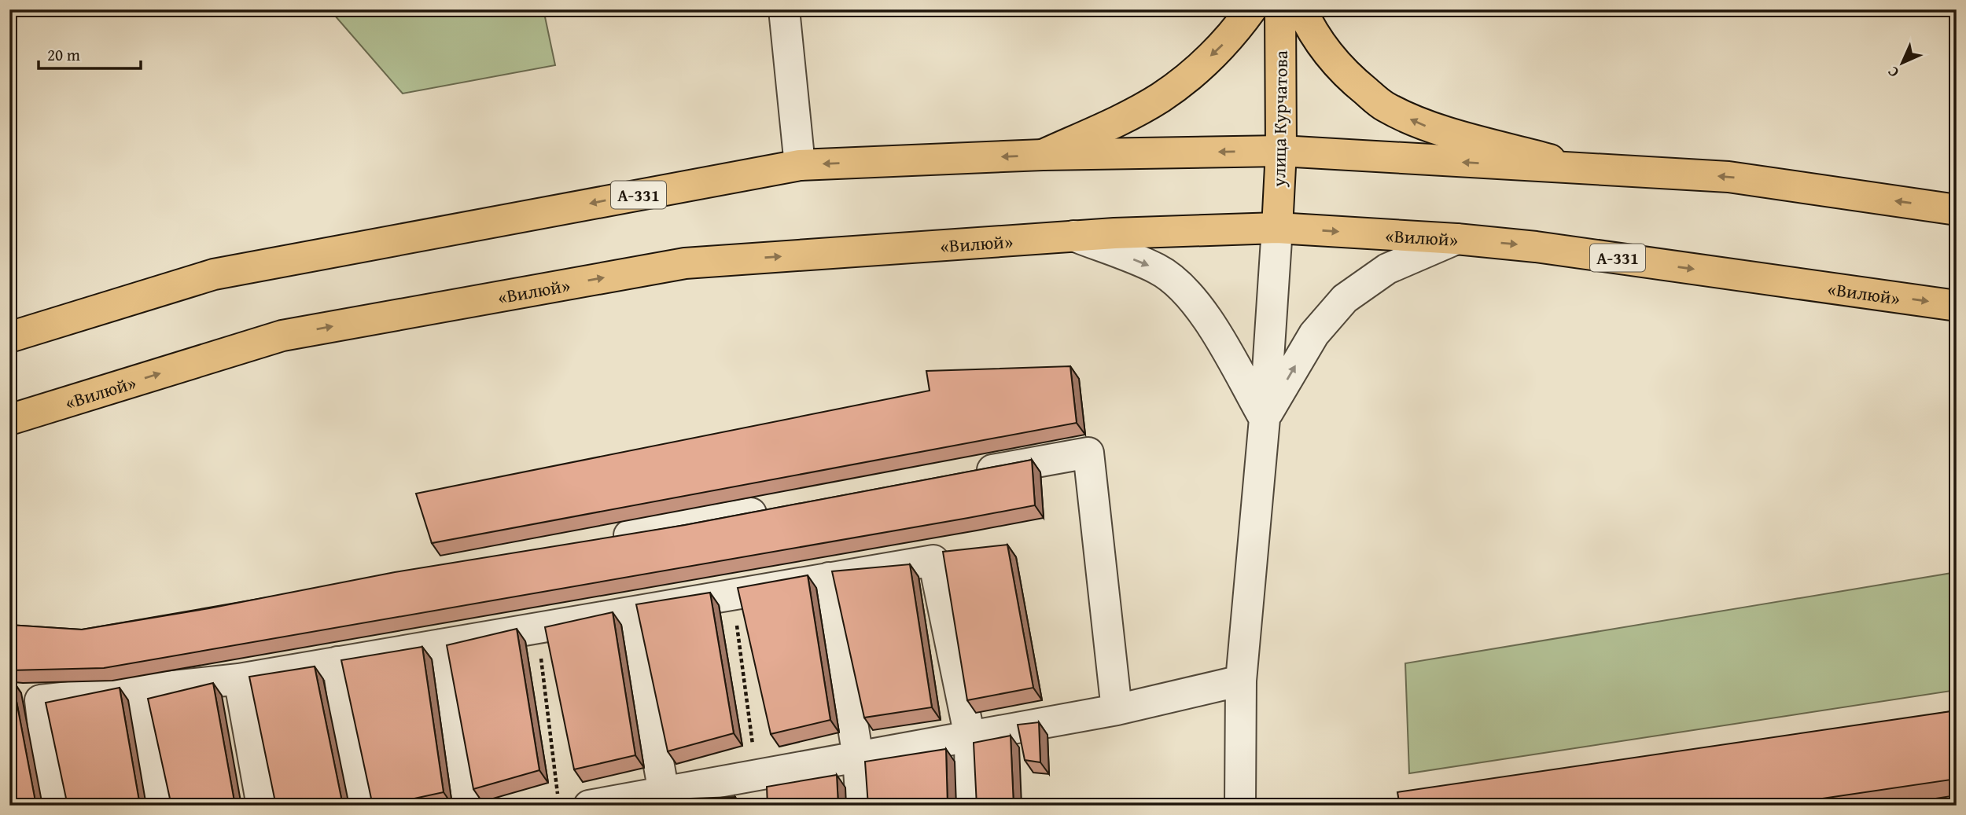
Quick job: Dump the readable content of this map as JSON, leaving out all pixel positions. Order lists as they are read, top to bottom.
{
  "streets": {
    "main road": ["улица Курчатова", "А-331", "«Вилюй»"]
  },
  "crossings": [
    ["улица Курчатова", "А-331"],
    ["улица Курчатова", "«Вилюй»"]
  ],
  "scale_bar": "20 m",
  "north": "bottom left"
}
